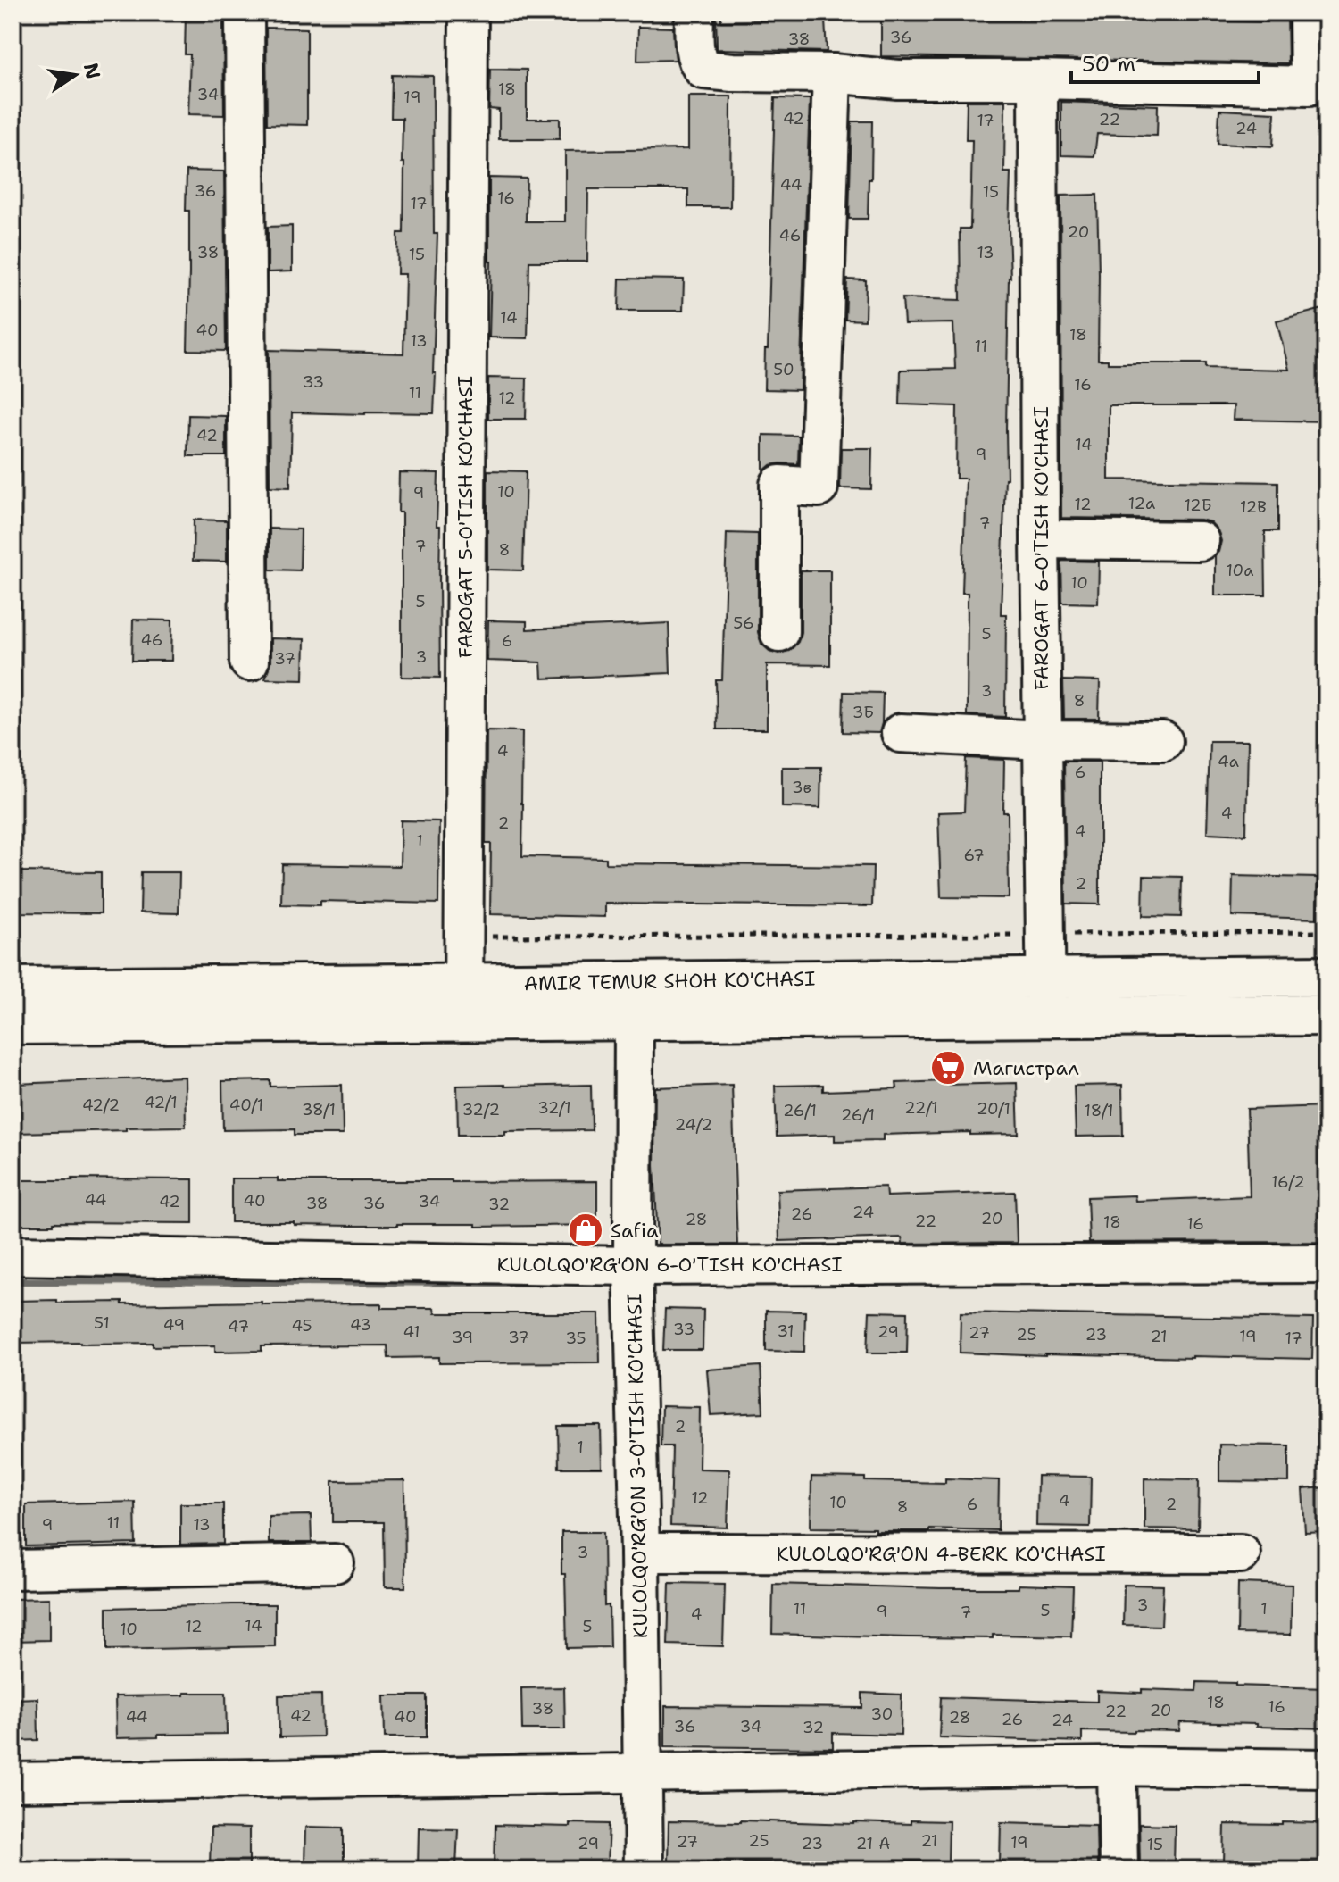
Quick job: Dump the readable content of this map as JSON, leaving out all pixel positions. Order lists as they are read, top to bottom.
{
  "streets": {
    "main road": ["AMIR TEMUR SHOH KO'CHASI"],
    "street": [
      "FAROGAT 5-O'TISH KO'CHASI",
      "FAROGAT 6-O'TISH KO'CHASI",
      "KULOLQO'RG'ON 6-O'TISH KO'CHASI",
      "KULOLQO'RG'ON 3-O'TISH KO'CHASI",
      "KULOLQO'RG'ON 4-BERK KO'CHASI"
    ]
  },
  "crossings": [
    ["FAROGAT 5-O'TISH KO'CHASI", "AMIR TEMUR SHOH KO'CHASI"],
    ["FAROGAT 6-O'TISH KO'CHASI", "AMIR TEMUR SHOH KO'CHASI"],
    ["AMIR TEMUR SHOH KO'CHASI", "KULOLQO'RG'ON 3-O'TISH KO'CHASI"],
    ["KULOLQO'RG'ON 6-O'TISH KO'CHASI", "KULOLQO'RG'ON 3-O'TISH KO'CHASI"],
    ["KULOLQO'RG'ON 3-O'TISH KO'CHASI", "KULOLQO'RG'ON 4-BERK KO'CHASI"]
  ],
  "places": {
    "supermarket": ["Магистрал"],
    "shop": ["Safia"]
  },
  "house_numbers": [
    "36",
    "38",
    "18",
    "34",
    "19",
    "42",
    "22",
    "17",
    "24",
    "44",
    "36",
    "15",
    "16",
    "17",
    "20",
    "46",
    "38",
    "13",
    "15",
    "14",
    "40",
    "18",
    "13",
    "11",
    "50",
    "33",
    "16",
    "11",
    "12",
    "42",
    "14",
    "9",
    "10",
    "9",
    "12а",
    "12",
    "12Б",
    "12В",
    "7",
    "7",
    "8",
    "10а",
    "10",
    "5",
    "56",
    "5",
    "46",
    "6",
    "3",
    "37",
    "3",
    "8",
    "3Б",
    "4",
    "4а",
    "6",
    "3в",
    "4",
    "2",
    "4",
    "1",
    "67",
    "2",
    "42/1",
    "42/2",
    "40/1",
    "32/1",
    "22/1",
    "20/1",
    "38/1",
    "32/2",
    "26/1",
    "18/1",
    "26/1",
    "24/2",
    "16/2",
    "44",
    "40",
    "42",
    "34",
    "38",
    "36",
    "32",
    "24",
    "26",
    "20",
    "28",
    "22",
    "18",
    "16",
    "51",
    "49",
    "43",
    "45",
    "47",
    "33",
    "31",
    "41",
    "29",
    "27",
    "25",
    "23",
    "21",
    "19",
    "39",
    "37",
    "35",
    "17",
    "2",
    "1",
    "12",
    "4",
    "10",
    "6",
    "2",
    "8",
    "11",
    "9",
    "13",
    "3",
    "3",
    "11",
    "1",
    "5",
    "9",
    "7",
    "4",
    "14",
    "12",
    "5",
    "10",
    "18",
    "16",
    "38",
    "20",
    "22",
    "30",
    "42",
    "44",
    "40",
    "28",
    "26",
    "24",
    "36",
    "34",
    "32",
    "25",
    "21",
    "27",
    "19",
    "29",
    "23",
    "21 A",
    "15"
  ],
  "scale_bar": "50 m",
  "north": "right"
}
